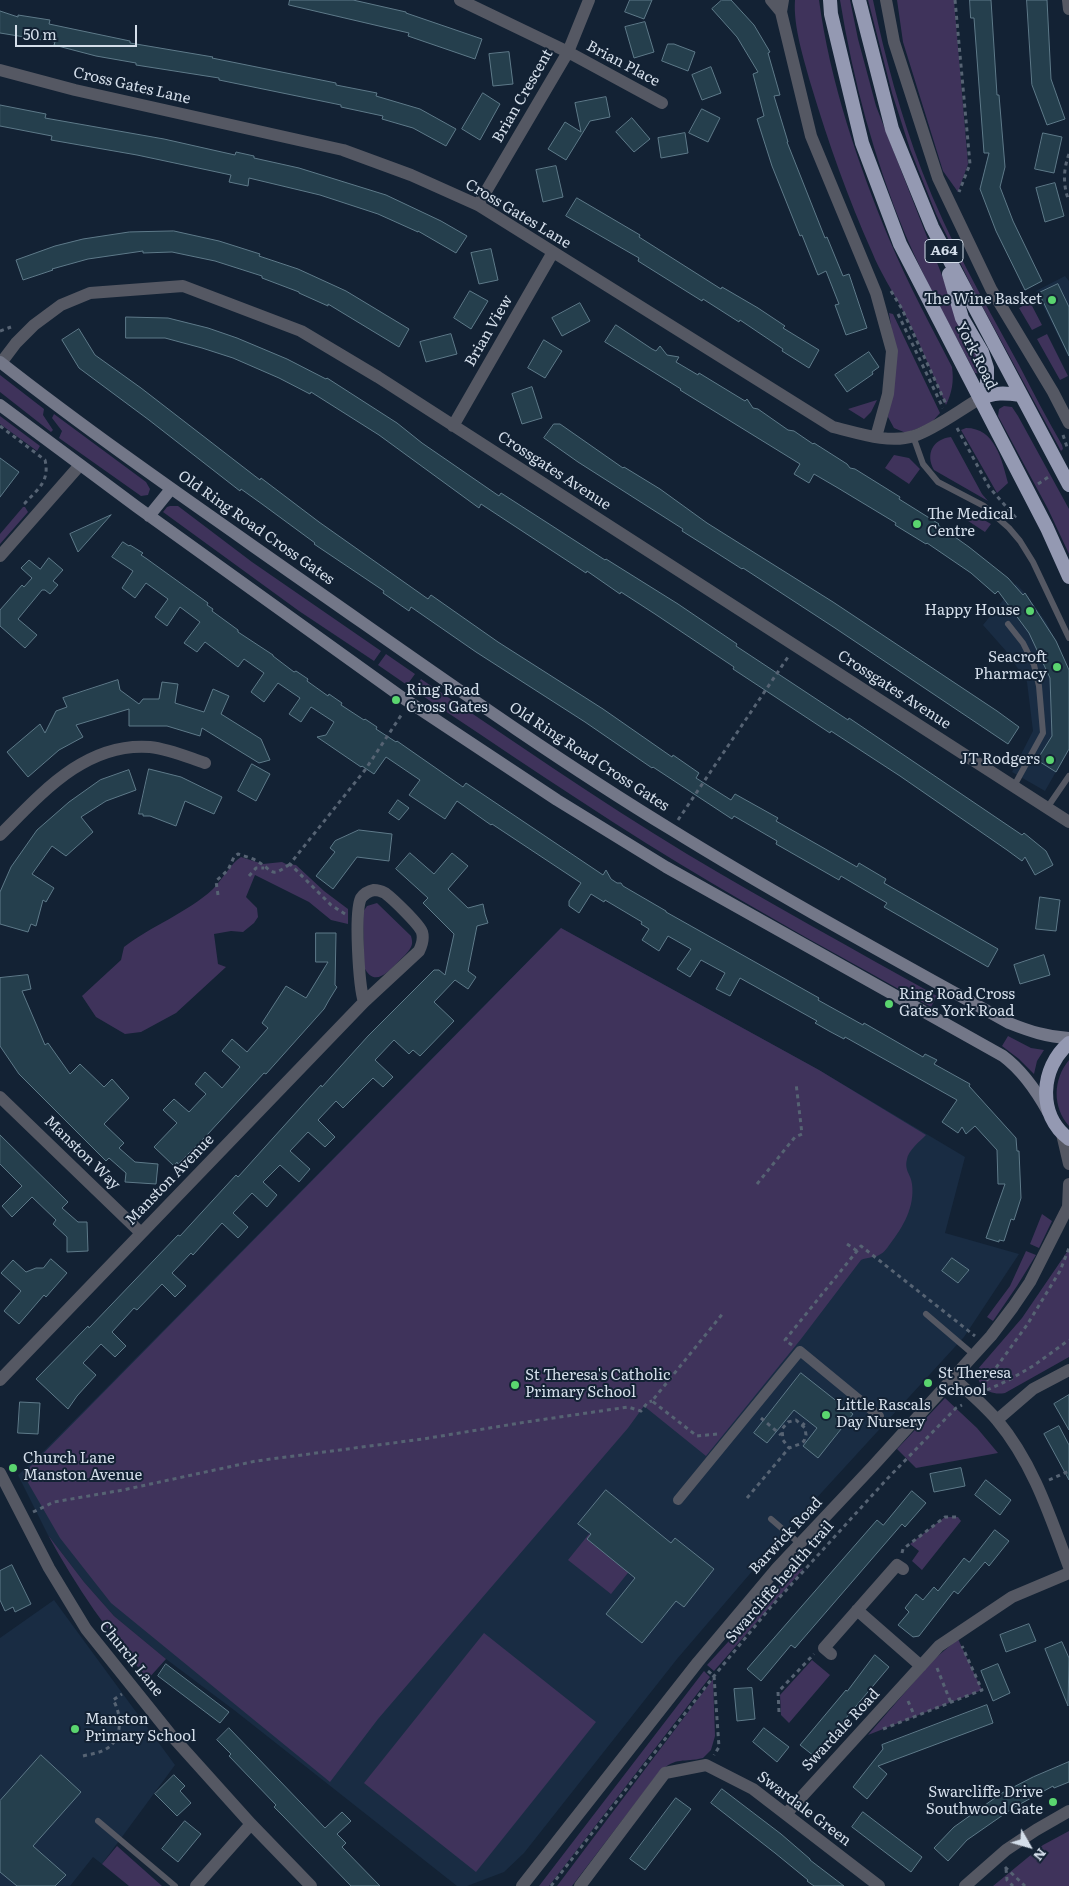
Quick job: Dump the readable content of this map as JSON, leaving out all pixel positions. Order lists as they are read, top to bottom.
{
  "streets": {
    "highway": ["A64", "York Road"],
    "main road": ["Old Ring Road Cross Gates"],
    "street": [
      "Brian Place",
      "Cross Gates Lane",
      "Brian Crescent",
      "Brian View",
      "Crossgates Avenue",
      "Manston Way",
      "Manston Avenue",
      "Barwick Road",
      "Church Lane",
      "Swardale Road",
      "Swardale Green"
    ],
    "path": ["Swarcliffe health trail"]
  },
  "crossings": [
    ["Brian Place", "Brian Crescent"],
    ["Cross Gates Lane", "Brian Crescent"],
    ["Cross Gates Lane", "Brian View"],
    ["Cross Gates Lane", "York Road"],
    ["Brian View", "Crossgates Avenue"],
    ["Crossgates Avenue", "Old Ring Road Cross Gates"],
    ["Manston Way", "Manston Avenue"],
    ["Swardale Road", "Swardale Green"]
  ],
  "places": [
    "The Wine Basket",
    "The Medical Centre",
    "Happy House",
    "Seacroft Pharmacy",
    "Ring Road Cross Gates",
    "JT Rodgers",
    "Ring Road Cross Gates York Road",
    "St Theresa School",
    "St Theresa's Catholic Primary School",
    "Little Rascals Day Nursery",
    "Church Lane Manston Avenue",
    "Manston Primary School",
    "Swarcliffe Drive Southwood Gate"
  ],
  "scale_bar": "50 m",
  "north": "bottom right"
}
